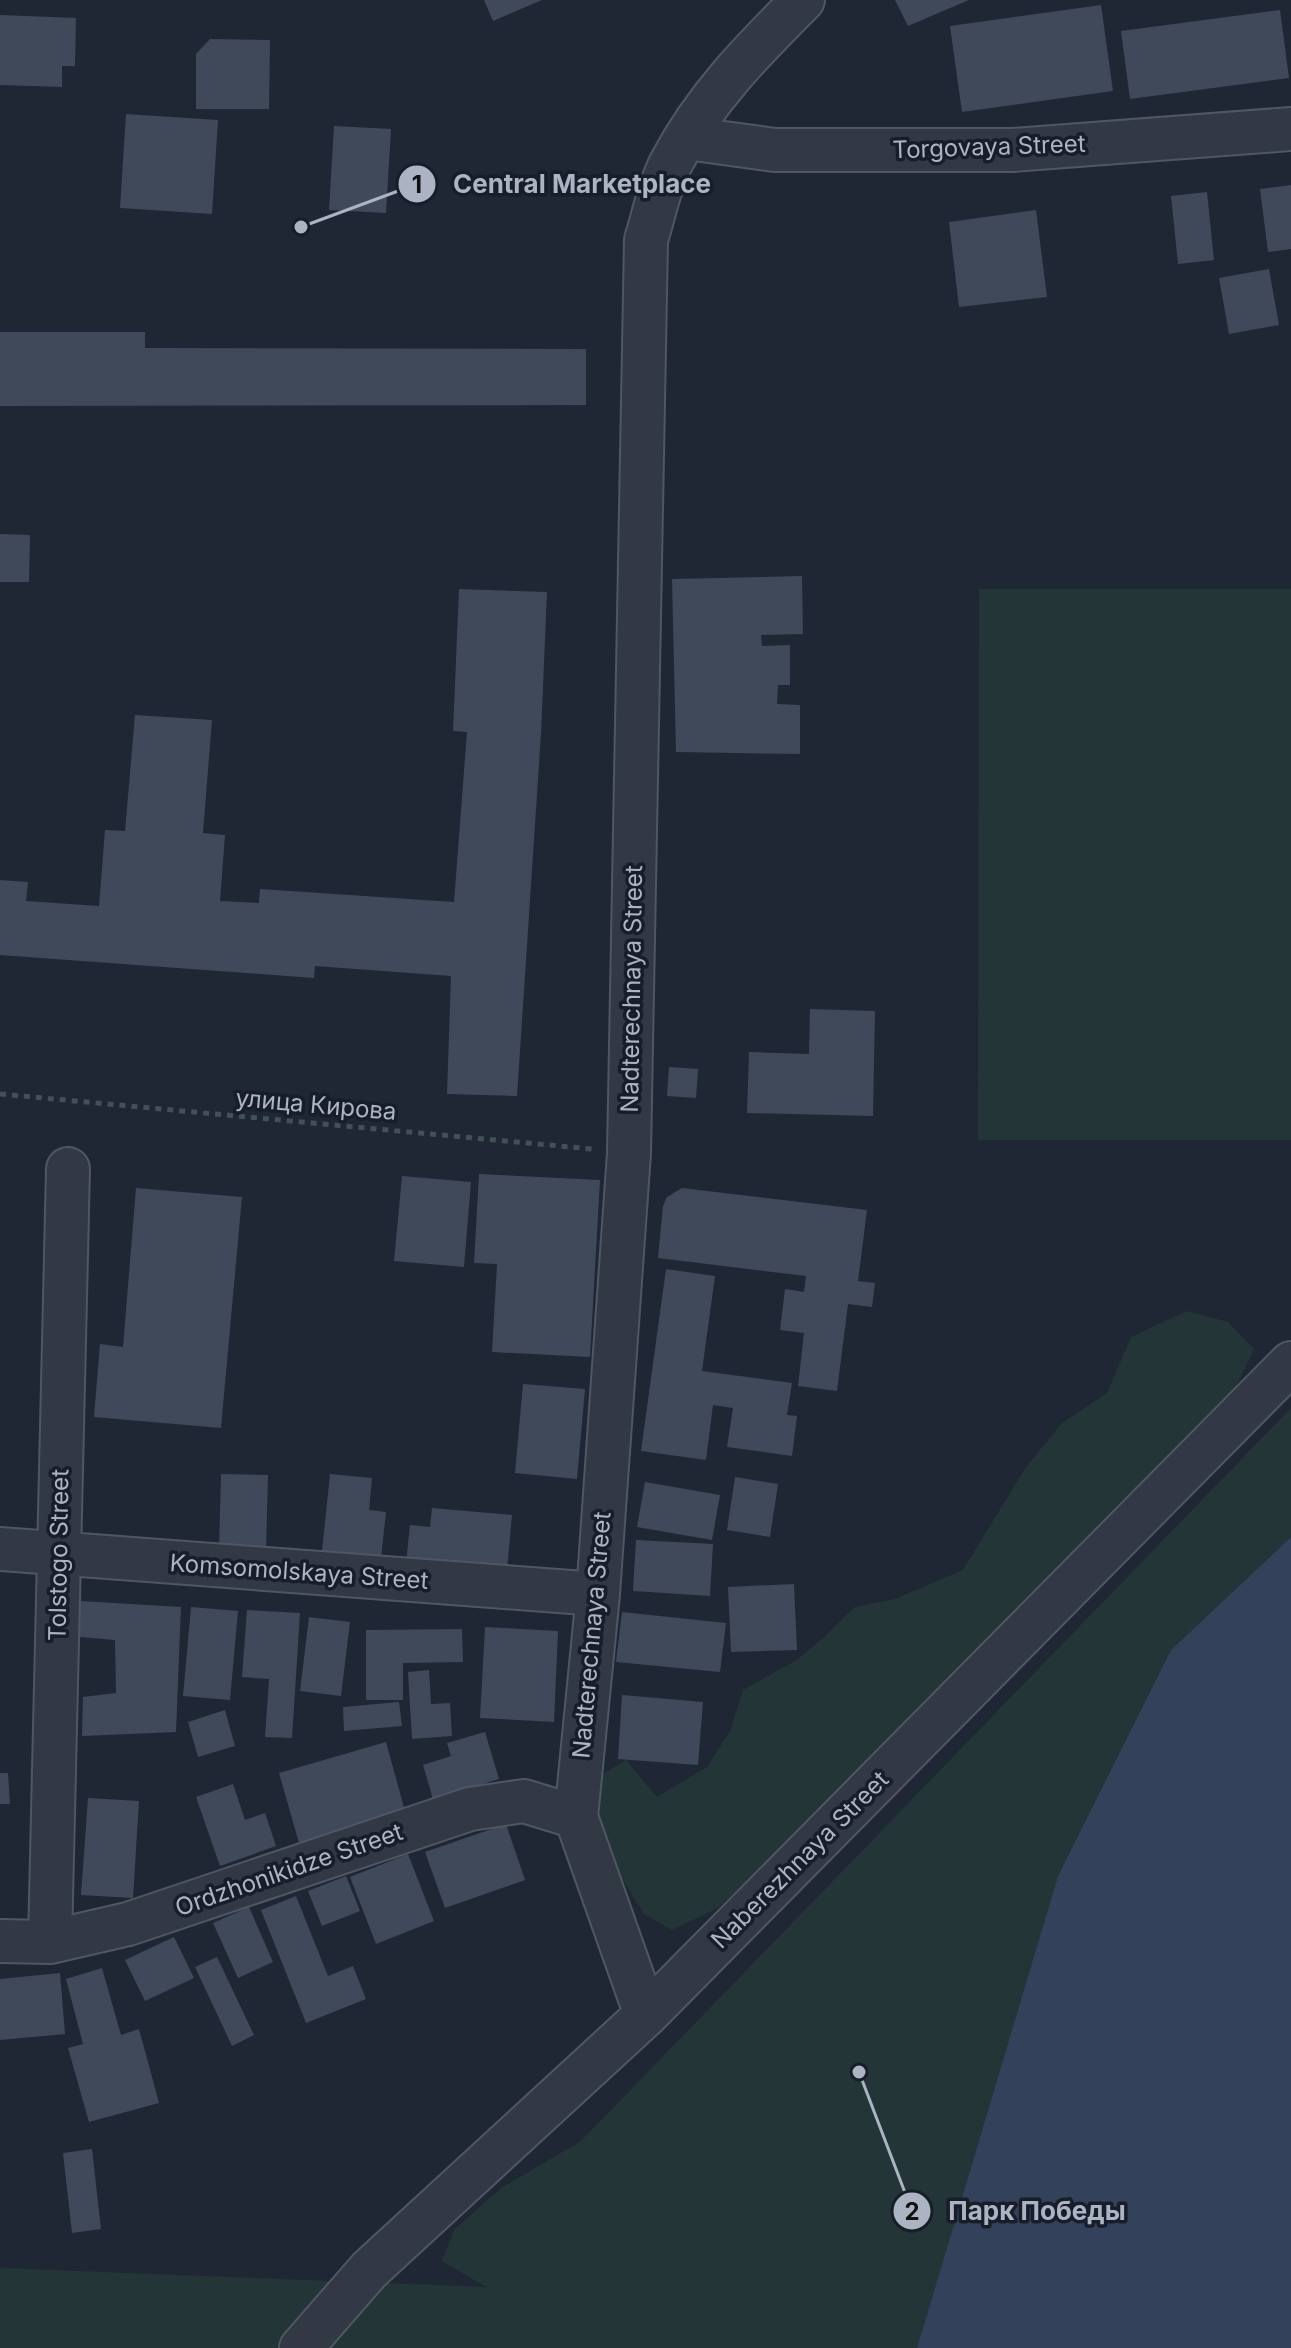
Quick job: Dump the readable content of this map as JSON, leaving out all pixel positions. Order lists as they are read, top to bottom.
{
  "streets": {
    "street": [
      "Torgovaya Street",
      "Nadterechnaya Street",
      "Tolstogo Street",
      "Komsomolskaya Street",
      "Naberezhnaya Street",
      "Ordzhonikidze Street"
    ],
    "path": ["улица Кирова"]
  },
  "crossings": [
    ["Torgovaya Street", "Nadterechnaya Street"],
    ["Nadterechnaya Street", "улица Кирова"],
    ["Nadterechnaya Street", "Komsomolskaya Street"],
    ["Nadterechnaya Street", "Naberezhnaya Street"],
    ["Nadterechnaya Street", "Ordzhonikidze Street"],
    ["Tolstogo Street", "Komsomolskaya Street"],
    ["Tolstogo Street", "Ordzhonikidze Street"]
  ],
  "places": ["Central Marketplace", "Парк Победы"]
}
